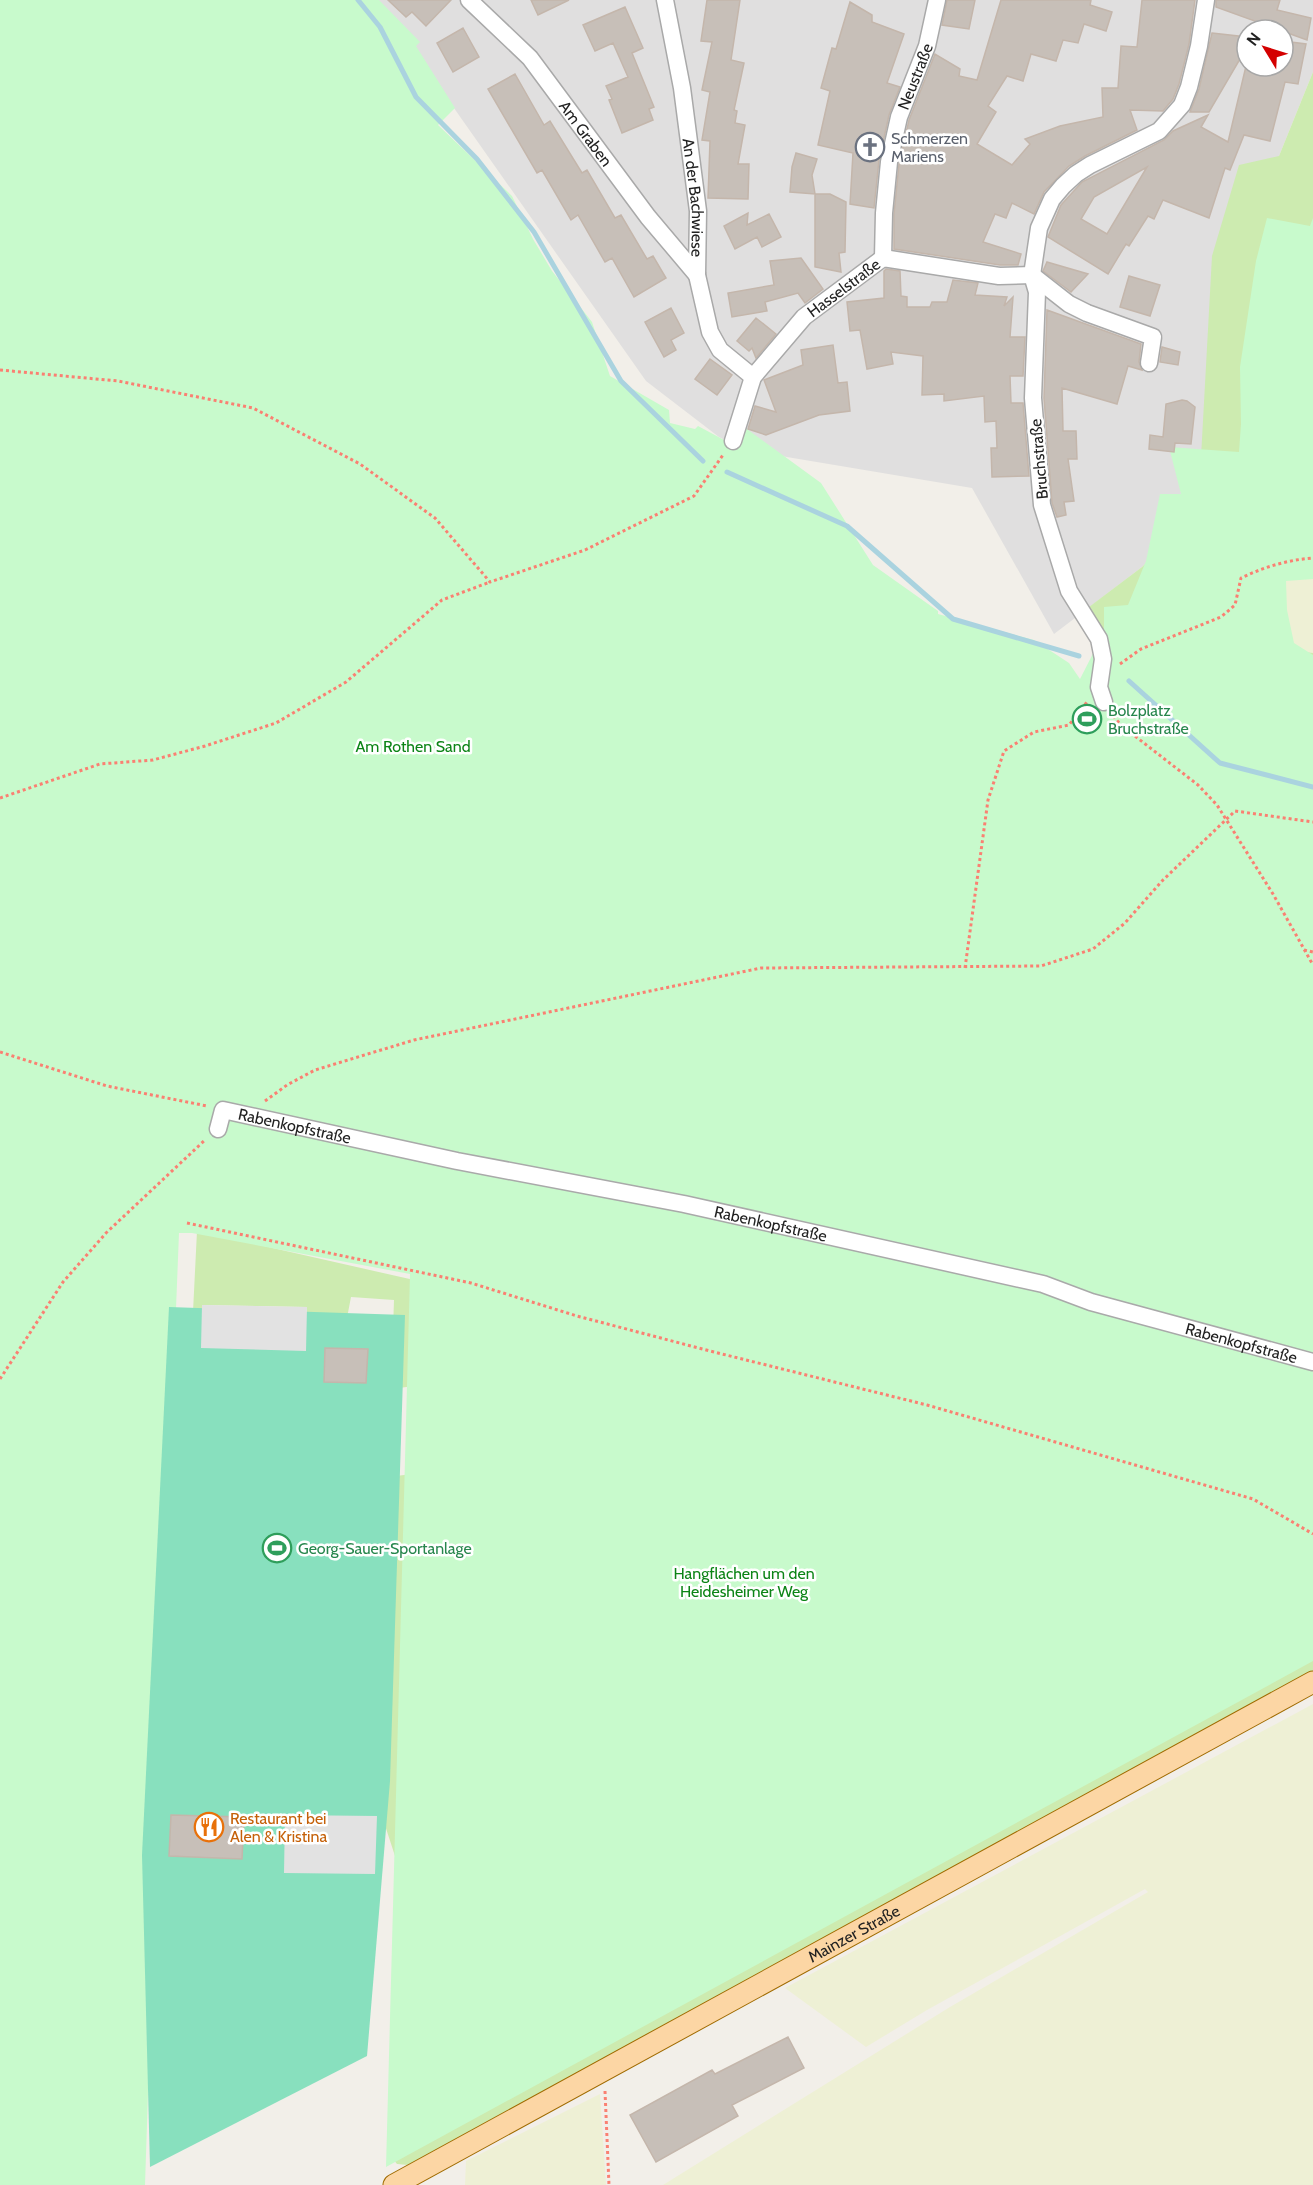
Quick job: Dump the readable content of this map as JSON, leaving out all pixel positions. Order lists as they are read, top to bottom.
{
  "streets": {
    "main road": ["Mainzer Straße"],
    "street": [
      "Neustraße",
      "Am Graben",
      "An der Bachwiese",
      "Hasselstraße",
      "Bruchstraße",
      "Rabenkopfstraße"
    ]
  },
  "crossings": [
    ["Neustraße", "Hasselstraße"],
    ["Am Graben", "An der Bachwiese"],
    ["An der Bachwiese", "Hasselstraße"],
    ["Hasselstraße", "Bruchstraße"]
  ],
  "parks": ["Am Rothen Sand", "Hangflächen um den Heidesheimer Weg"],
  "places": {
    "church": ["Schmerzen Mariens"],
    "sports": ["Bolzplatz Bruchstraße", "Georg-Sauer-Sportanlage"],
    "restaurant": ["Restaurant bei Alen & Kristina"]
  },
  "north": "top left"
}
